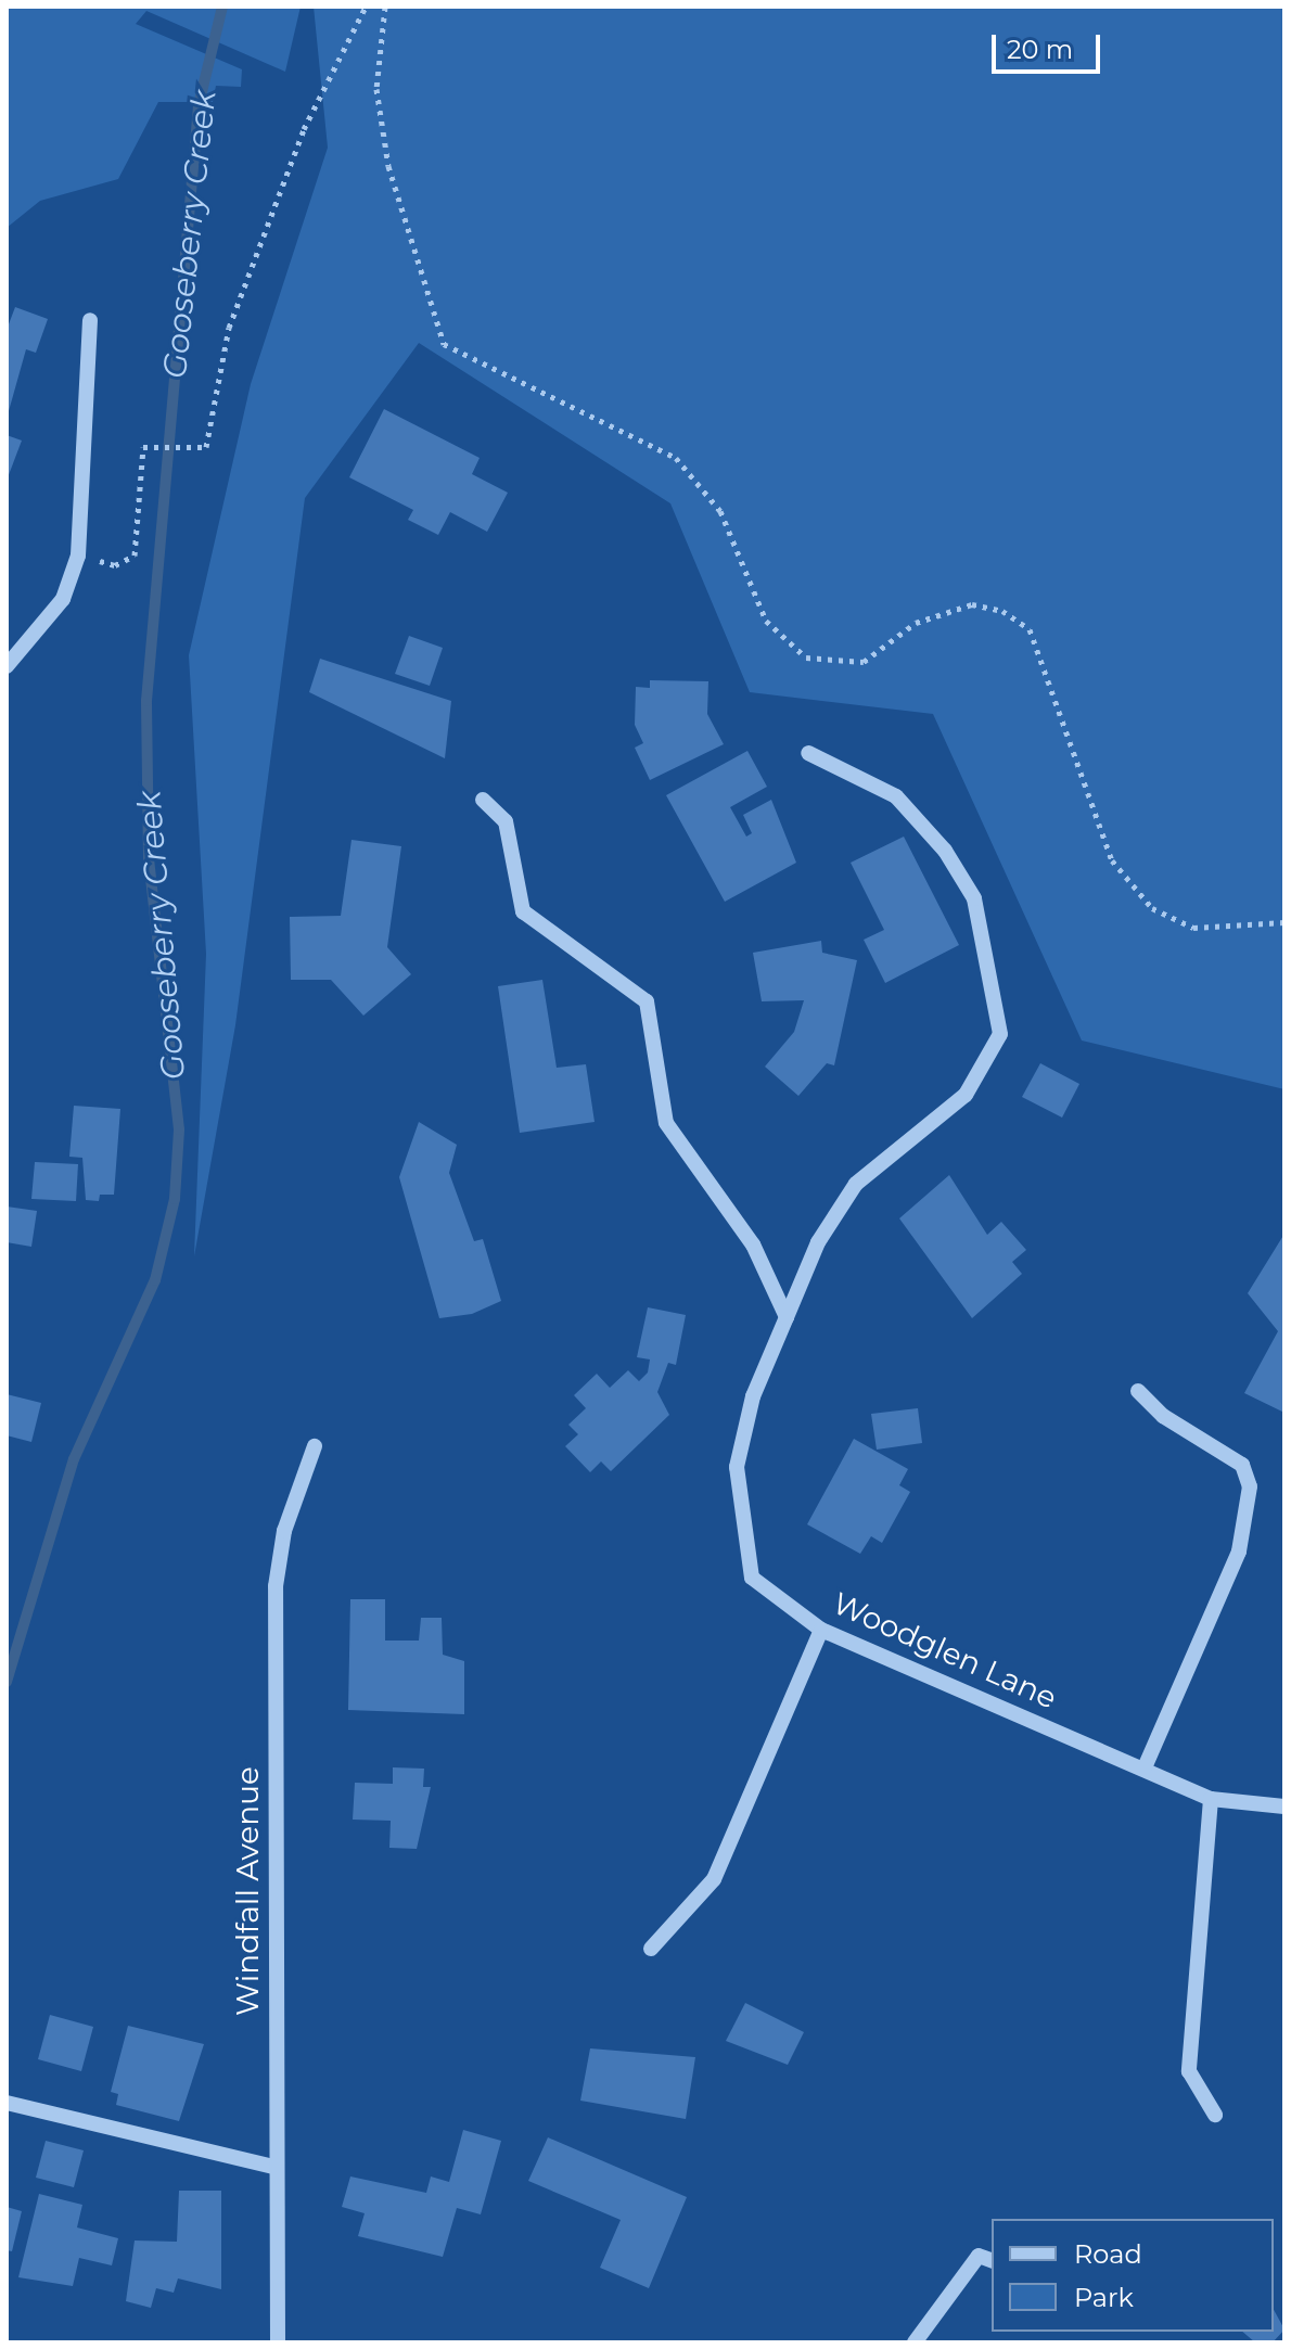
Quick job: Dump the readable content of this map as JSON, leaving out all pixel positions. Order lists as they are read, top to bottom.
{
  "streets": {
    "street": ["Woodglen Lane", "Windfall Avenue"]
  },
  "water": ["Gooseberry Creek"],
  "legend": ["Road", "Park"],
  "scale_bar": "20 m"
}
